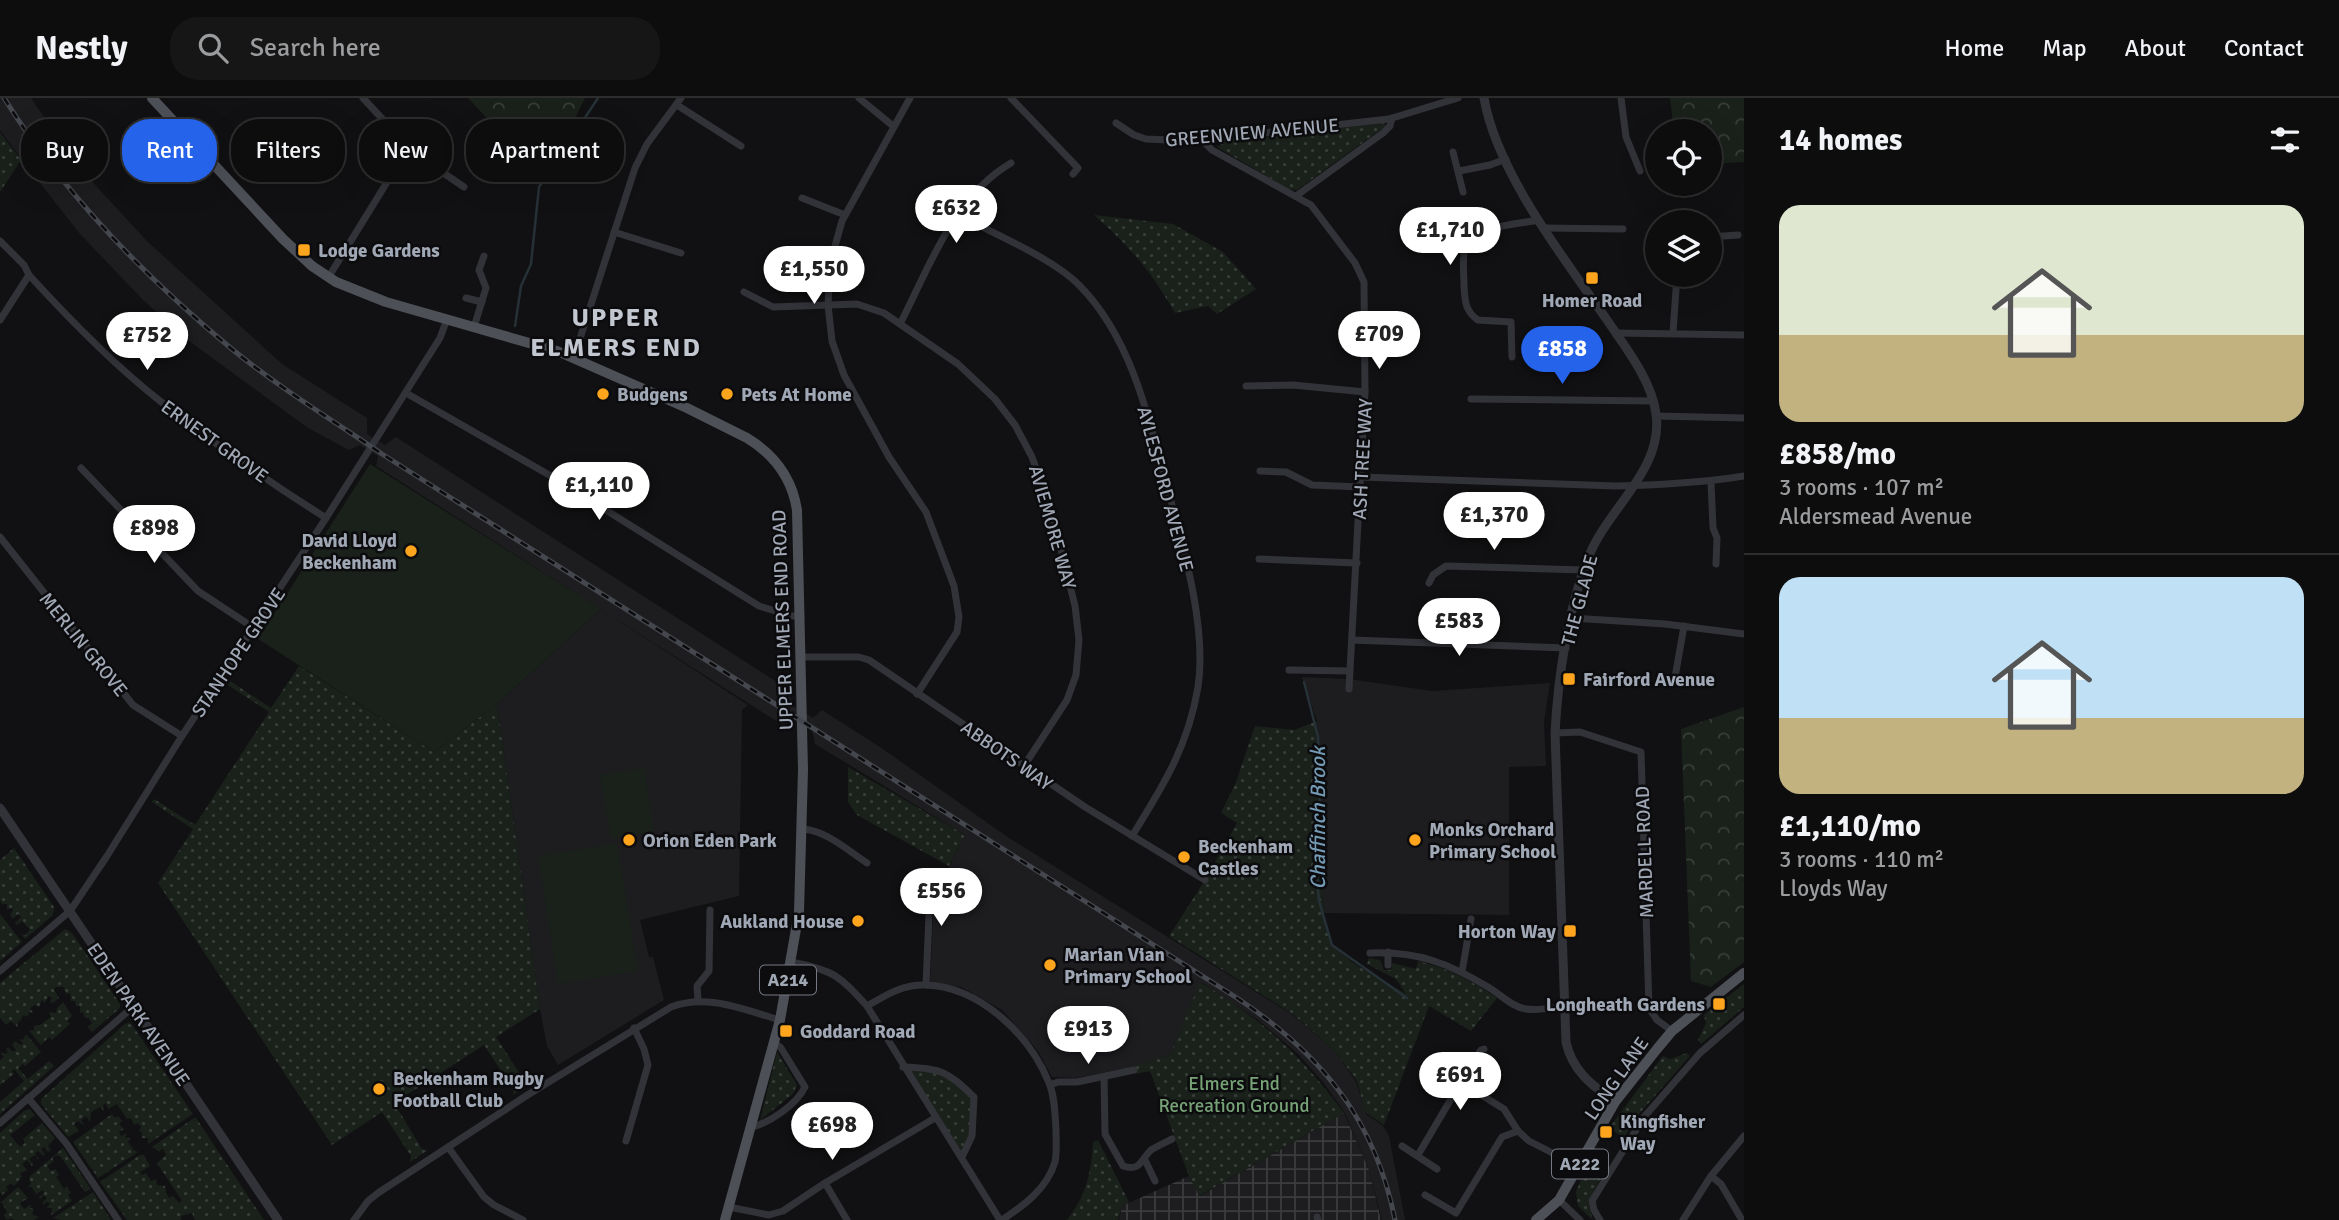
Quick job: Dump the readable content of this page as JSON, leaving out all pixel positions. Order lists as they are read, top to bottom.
{
  "streets": {
    "main road": [
      "UPPER ELMERS END ROAD",
      "A214",
      "LONG LANE",
      "A222"
    ],
    "street": [
      "GREENVIEW AVENUE",
      "ERNEST GROVE",
      "ASH TREE WAY",
      "AYLESFORD AVENUE",
      "AVIEMORE WAY",
      "THE GLADE",
      "MERLIN GROVE",
      "STANHOPE GROVE",
      "ABBOTS WAY",
      "MARDELL ROAD",
      "EDEN PARK AVENUE"
    ]
  },
  "crossings": [
    ["GREENVIEW AVENUE", "ASH TREE WAY"],
    ["ERNEST GROVE", "STANHOPE GROVE"],
    ["AYLESFORD AVENUE", "ABBOTS WAY"],
    ["AVIEMORE WAY", "ABBOTS WAY"],
    ["THE GLADE", "MARDELL ROAD"],
    ["THE GLADE", "LONG LANE"],
    ["UPPER ELMERS END ROAD", "STANHOPE GROVE"],
    ["UPPER ELMERS END ROAD", "ABBOTS WAY"],
    ["MERLIN GROVE", "STANHOPE GROVE"],
    ["STANHOPE GROVE", "EDEN PARK AVENUE"],
    ["MARDELL ROAD", "LONG LANE"]
  ],
  "districts": ["UPPER ELMERS END"],
  "water": ["Chaffinch Brook"],
  "parks": ["Elmers End Recreation Ground"],
  "places": {
    "transit": [
      "Lodge Gardens",
      "Homer Road",
      "Fairford Avenue",
      "Horton Way",
      "Longheath Gardens",
      "Goddard Road",
      "Kingfisher Way"
    ],
    "other": [
      "Budgens",
      "Pets At Home",
      "David Lloyd Beckenham",
      "Orion Eden Park",
      "Monks Orchard Primary School",
      "Beckenham Castles",
      "Aukland House",
      "Marian Vian Primary School",
      "Beckenham Rugby Football Club"
    ]
  },
  "page": {
    "header": "Nestly",
    "search": "Search here",
    "nav": [
      "Home",
      "Map",
      "About",
      "Contact"
    ],
    "heading": "14 homes",
    "chip": [
      "Buy",
      "Rent",
      "Filters",
      "New",
      "Apartment"
    ],
    "list": [
      {
        "name": "£858/mo",
        "note": "3 rooms · 107 m² · Aldersmead Avenue"
      },
      {
        "name": "£1,110/mo",
        "note": "3 rooms · 110 m² · Lloyds Way"
      }
    ],
    "price": [
      "£632",
      "£1,710",
      "£1,550",
      "£709",
      "£752",
      "£858",
      "£1,110",
      "£1,370",
      "£898",
      "£583",
      "£556",
      "£913",
      "£691",
      "£698"
    ]
  }
}
